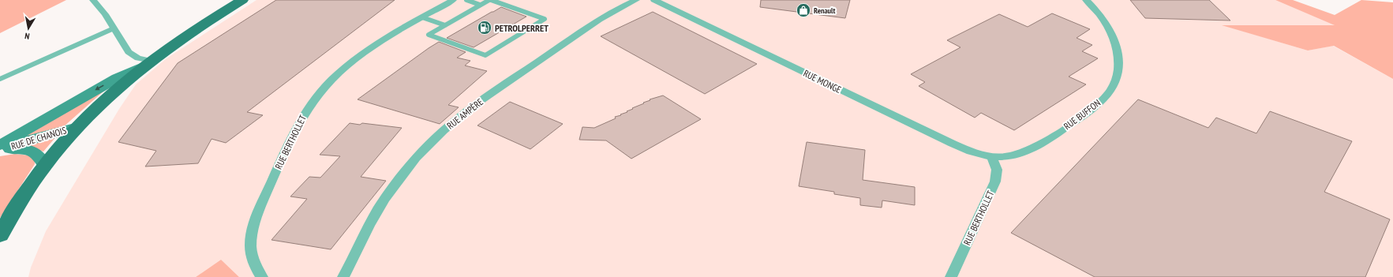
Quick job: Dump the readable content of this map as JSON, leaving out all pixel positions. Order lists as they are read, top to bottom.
{
  "streets": {
    "street": [
      "RUE MONGE",
      "RUE AMPÈRE",
      "RUE BUFFON",
      "RUE DE CHANOIS",
      "RUE BERTHOLLET"
    ]
  },
  "crossings": [
    ["RUE MONGE", "RUE BUFFON"],
    ["RUE MONGE", "RUE BERTHOLLET"],
    ["RUE BUFFON", "RUE BERTHOLLET"]
  ],
  "places": {
    "shop": ["Renault"],
    "fuel station": ["PETROLPERRET"]
  },
  "north": "bottom"
}
